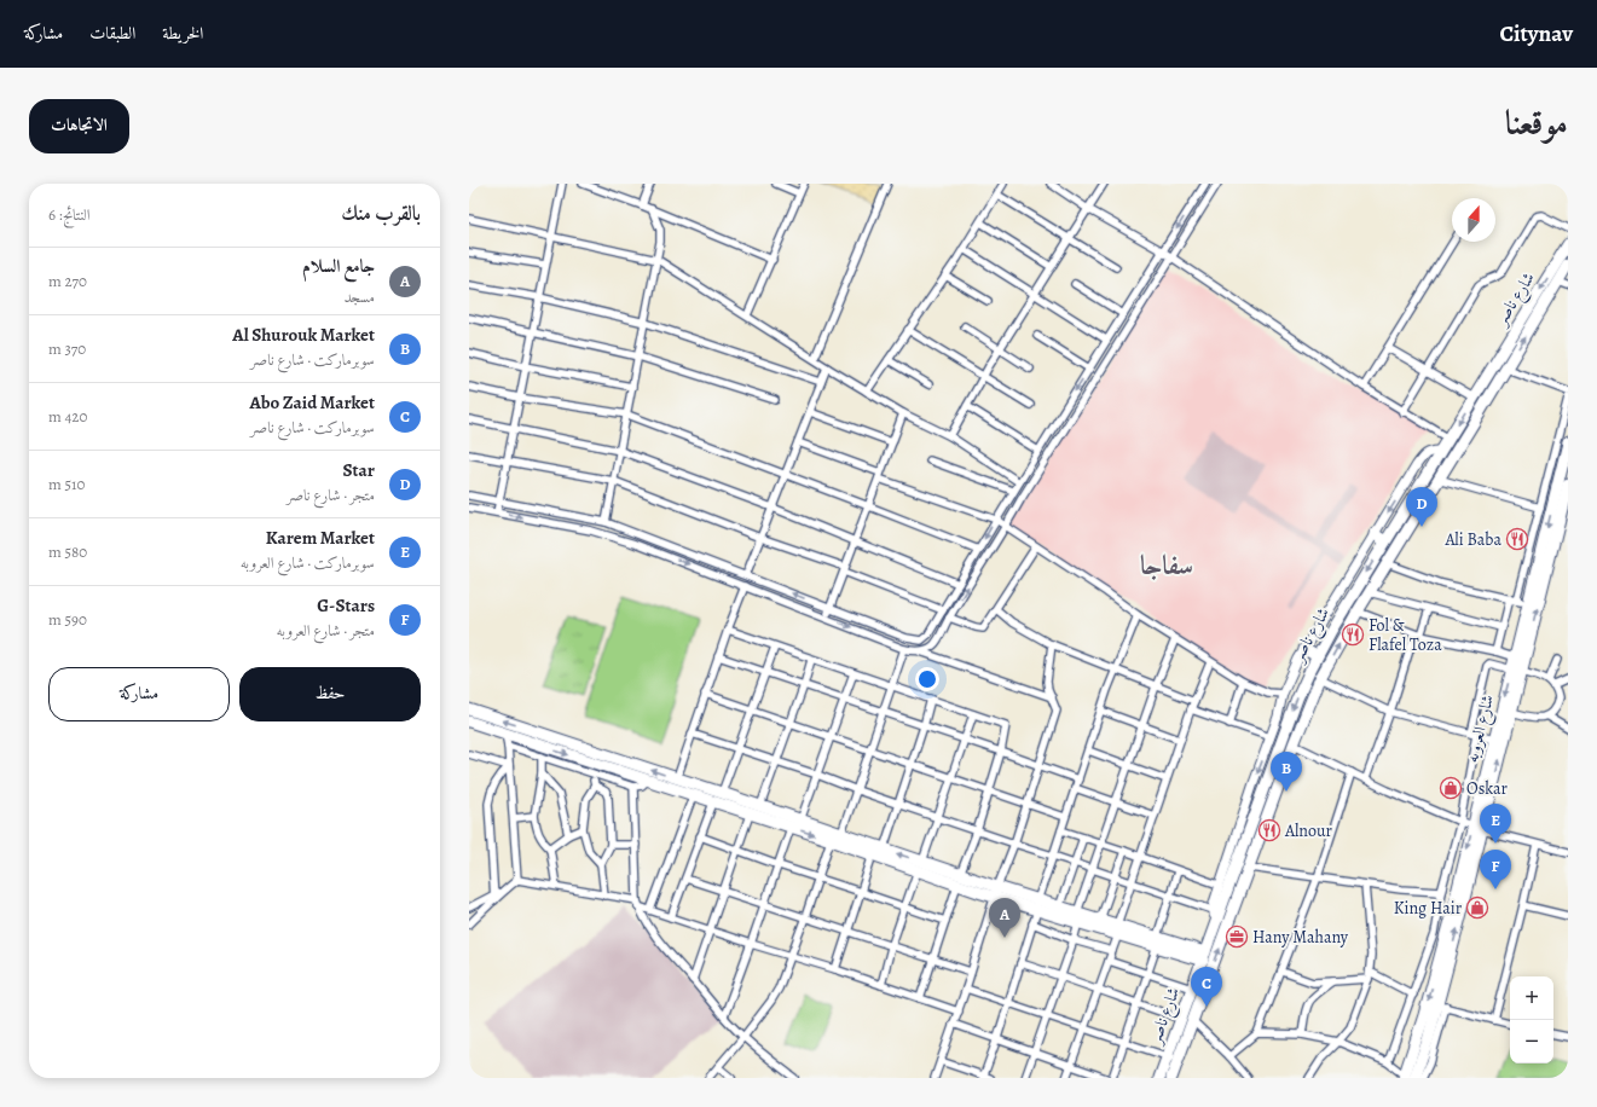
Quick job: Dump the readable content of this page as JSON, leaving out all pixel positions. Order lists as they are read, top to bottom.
{
  "streets": {
    "main road": ["شارع ناصر", "شارع العروبه"]
  },
  "districts": ["سفاجا"],
  "places": {
    "restaurant": ["Ali Baba", "Fol & Flafel Toza", "Alnour"],
    "shop": ["Oskar", "King Hair"],
    "office": ["Hany Mahany"]
  },
  "north": "top",
  "page": {
    "header": "Citynav",
    "nav": ["الخريطة", "الطبقات", "مشاركة"],
    "title": "موقعنا",
    "buttons": [
      "الاتجاهات",
      ["حفظ", "مشاركة"]
    ],
    "heading": ["بالقرب منك", "النتائج: 6"],
    "list": [
      {
        "mark": "A",
        "name": "جامع السلام",
        "note": "مسجد",
        "value": "270 m"
      },
      {
        "mark": "B",
        "name": "Al Shurouk Market",
        "note": "سوبرماركت · شارع ناصر",
        "value": "370 m"
      },
      {
        "mark": "C",
        "name": "Abo Zaid Market",
        "note": "سوبرماركت · شارع ناصر",
        "value": "420 m"
      },
      {
        "mark": "D",
        "name": "Star",
        "note": "متجر · شارع ناصر",
        "value": "510 m"
      },
      {
        "mark": "E",
        "name": "Karem Market",
        "note": "سوبرماركت · شارع العروبه",
        "value": "580 m"
      },
      {
        "mark": "F",
        "name": "G-Stars",
        "note": "متجر · شارع العروبه",
        "value": "590 m"
      }
    ],
    "pins": [
      "D",
      "B",
      "E",
      "F",
      "A",
      "C"
    ],
    "map_buttons": ["+", "−"]
  }
}
